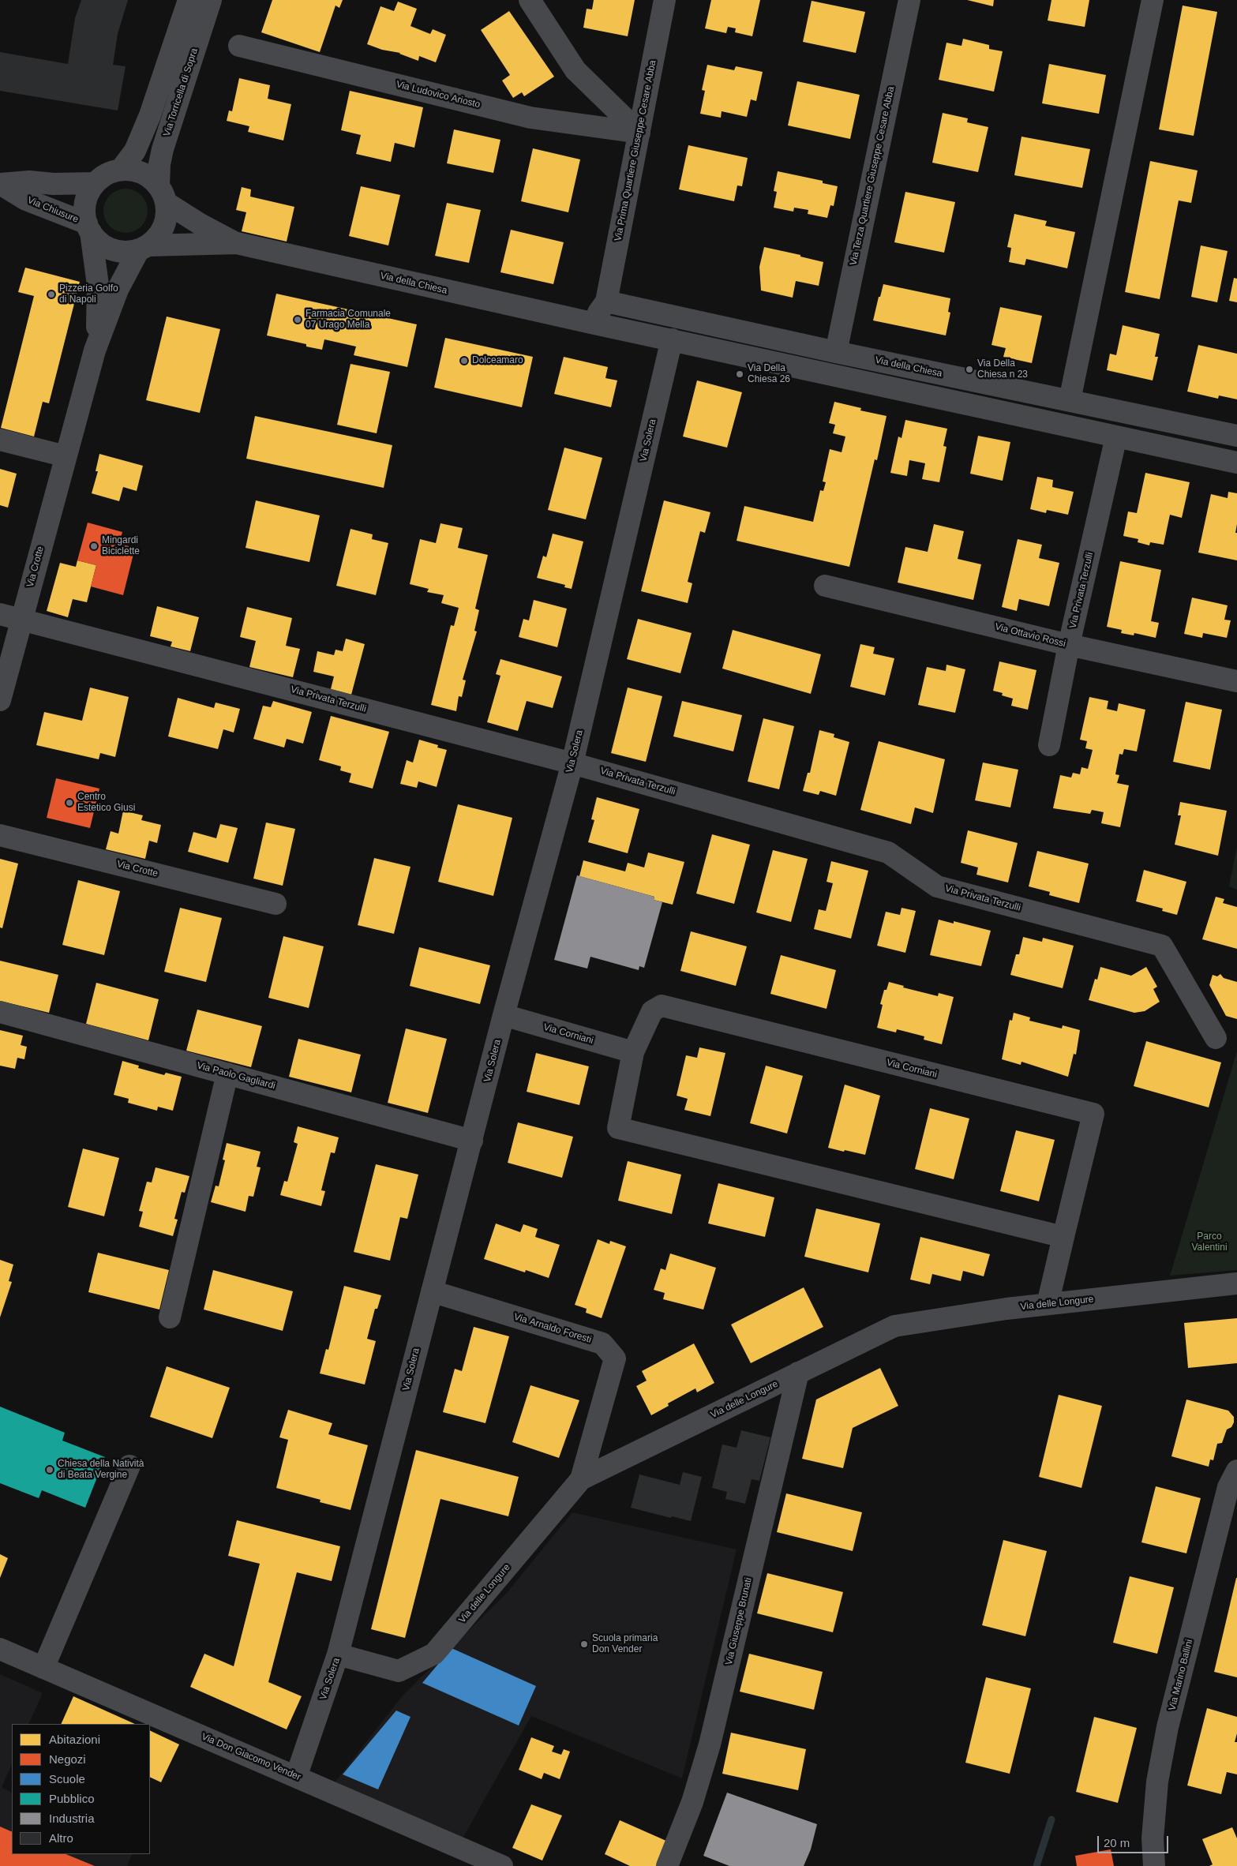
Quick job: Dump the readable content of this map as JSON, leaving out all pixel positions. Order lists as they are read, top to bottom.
{
  "streets": {
    "street": [
      "Via Torricella di Sopra",
      "Via Ludovico Ariosto",
      "Via Prima Quartiere Giuseppe Cesare Abba",
      "Via Terza Quartiere Giuseppe Cesare Abba",
      "Via Chiusure",
      "Via della Chiesa",
      "Via Solera",
      "Via Crotte",
      "Via Privata Terzulli",
      "Via Ottavio Rossi",
      "Via Corniani",
      "Via Paolo Gagliardi",
      "Via delle Longure",
      "Via Arnaldo Foresti",
      "Via Giuseppe Brunati",
      "Via Marino Ballini",
      "Via Don Giacomo Vender"
    ]
  },
  "crossings": [
    ["Via Torricella di Sopra", "Via Chiusure"],
    ["Via Torricella di Sopra", "Via della Chiesa"],
    ["Via Torricella di Sopra", "Via Crotte"],
    ["Via Ludovico Ariosto", "Via Prima Quartiere Giuseppe Cesare Abba"],
    ["Via Prima Quartiere Giuseppe Cesare Abba", "Via della Chiesa"],
    ["Via Terza Quartiere Giuseppe Cesare Abba", "Via della Chiesa"],
    ["Via Chiusure", "Via della Chiesa"],
    ["Via Chiusure", "Via Crotte"],
    ["Via della Chiesa", "Via Solera"],
    ["Via della Chiesa", "Via Crotte"],
    ["Via della Chiesa", "Via Privata Terzulli"],
    ["Via Solera", "Via Privata Terzulli"],
    ["Via Solera", "Via Corniani"],
    ["Via Solera", "Via Paolo Gagliardi"],
    ["Via Solera", "Via delle Longure"],
    ["Via Solera", "Via Arnaldo Foresti"],
    ["Via Solera", "Via Don Giacomo Vender"],
    ["Via Crotte", "Via Privata Terzulli"],
    ["Via Privata Terzulli", "Via Ottavio Rossi"],
    ["Via Corniani", "Via delle Longure"],
    ["Via delle Longure", "Via Arnaldo Foresti"],
    ["Via delle Longure", "Via Giuseppe Brunati"]
  ],
  "parks": ["Parco Valentini"],
  "places": [
    "Pizzeria Golfo di Napoli",
    "Farmacia Comunale 07 Urago Mella",
    "Dolceamaro",
    "Via Della Chiesa n 23",
    "Via Della Chiesa 26",
    "Mingardi Biciclette",
    "Centro Estetico Giusi",
    "Chiesa della Natività di Beata Vergine",
    "Scuola primaria Don Vender"
  ],
  "legend": [
    "Abitazioni",
    "Negozi",
    "Scuole",
    "Pubblico",
    "Industria",
    "Altro"
  ],
  "scale_bar": "20 m"
}
